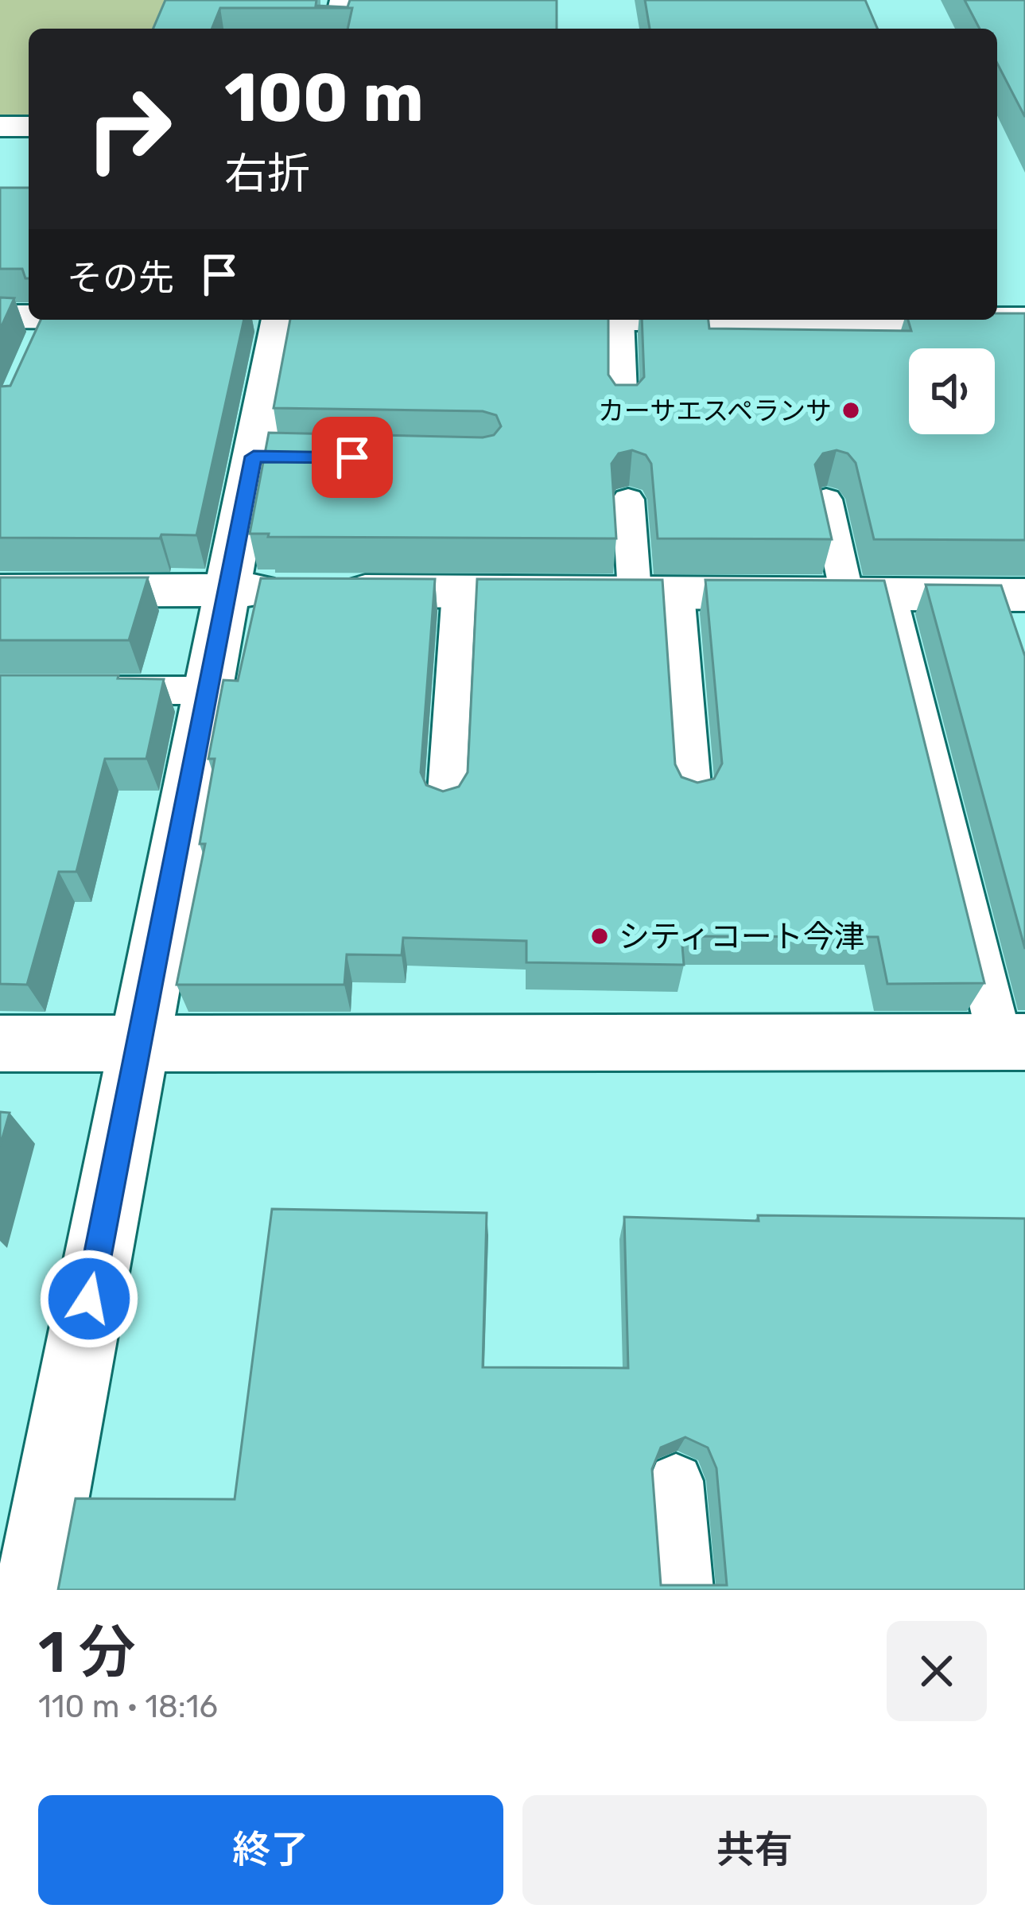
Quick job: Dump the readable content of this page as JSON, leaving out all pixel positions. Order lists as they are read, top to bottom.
{
  "places": ["カーサエスペランサ", "シティコート今津"],
  "page": {
    "turn": ["100 m", "右折"],
    "then": "その先",
    "heading": ["1 分", "110 m · 18:16"],
    "buttons": ["終了", "共有"]
  }
}
